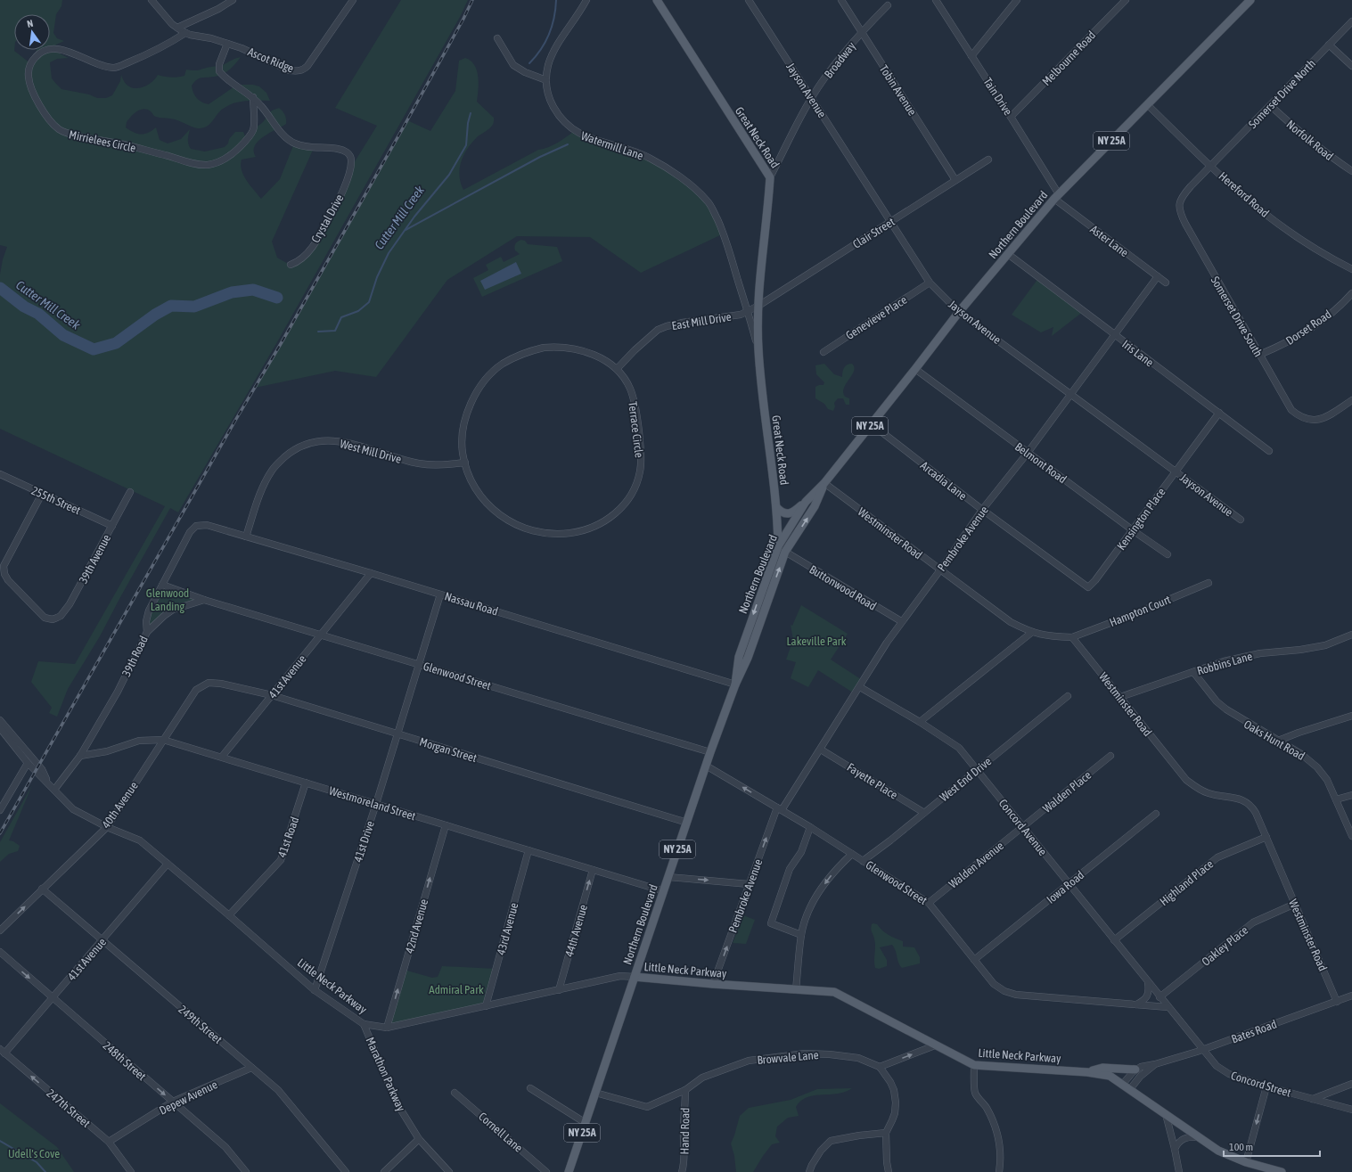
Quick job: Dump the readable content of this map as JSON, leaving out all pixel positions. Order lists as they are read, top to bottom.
{
  "streets": {
    "main road": [
      "Great Neck Road",
      "NY 25A",
      "Northern Boulevard",
      "Little Neck Parkway"
    ],
    "street": [
      "Melbourne Road",
      "Ascot Ridge",
      "Broadway",
      "Jayson Avenue",
      "Tobin Avenue",
      "Somerset Drive North",
      "Tain Drive",
      "Norfolk Road",
      "Mirrielees Circle",
      "Watermill Lane",
      "Hereford Road",
      "Crystal Drive",
      "Clair Street",
      "Aster Lane",
      "Somerset Drive South",
      "Genevieve Place",
      "East Mill Drive",
      "Dorset Road",
      "Iris Lane",
      "Terrace Circle",
      "West Mill Drive",
      "Belmont Road",
      "Arcadia Lane",
      "255th Street",
      "Kensington Place",
      "Westminster Road",
      "Pembroke Avenue",
      "39th Avenue",
      "Buttonwood Road",
      "Nassau Road",
      "Hampton Court",
      "39th Road",
      "Robbins Lane",
      "Glenwood Street",
      "41st Avenue",
      "Oaks Hunt Road",
      "Morgan Street",
      "West End Drive",
      "Fayette Place",
      "Walden Place",
      "Westmoreland Street",
      "40th Avenue",
      "Concord Avenue",
      "41st Road",
      "41st Drive",
      "Walden Avenue",
      "Highland Place",
      "Iowa Road",
      "42nd Avenue",
      "43rd Avenue",
      "44th Avenue",
      "Oakley Place",
      "249th Street",
      "Bates Road",
      "Browvale Lane",
      "248th Street",
      "Marathon Parkway",
      "Concord Street",
      "Depew Avenue",
      "247th Street",
      "Hand Road",
      "Cornell Lane"
    ]
  },
  "crossings": [
    ["Melbourne Road", "Tain Drive"],
    ["Ascot Ridge", "Mirrielees Circle"],
    ["Broadway", "Jayson Avenue"],
    ["Broadway", "Tobin Avenue"],
    ["Broadway", "Great Neck Road"],
    ["Jayson Avenue", "Northern Boulevard"],
    ["Jayson Avenue", "Clair Street"],
    ["Jayson Avenue", "Genevieve Place"],
    ["Jayson Avenue", "Kensington Place"],
    ["Jayson Avenue", "Pembroke Avenue"],
    ["Tobin Avenue", "Clair Street"],
    ["Somerset Drive North", "Norfolk Road"],
    ["Somerset Drive North", "Hereford Road"],
    ["Somerset Drive North", "Somerset Drive South"],
    ["Tain Drive", "Northern Boulevard"],
    ["Tain Drive", "Aster Lane"],
    ["Great Neck Road", "Watermill Lane"],
    ["Great Neck Road", "Northern Boulevard"],
    ["Great Neck Road", "Clair Street"],
    ["Great Neck Road", "East Mill Drive"],
    ["Mirrielees Circle", "Crystal Drive"],
    ["Watermill Lane", "East Mill Drive"],
    ["Hereford Road", "Northern Boulevard"],
    ["Hereford Road", "Somerset Drive South"],
    ["Northern Boulevard", "Aster Lane"],
    ["Northern Boulevard", "Iris Lane"],
    ["Northern Boulevard", "Belmont Road"],
    ["Northern Boulevard", "Arcadia Lane"],
    ["Northern Boulevard", "Westminster Road"],
    ["Northern Boulevard", "Buttonwood Road"],
    ["Northern Boulevard", "Nassau Road"],
    ["Northern Boulevard", "Glenwood Street"],
    ["Northern Boulevard", "Morgan Street"],
    ["Northern Boulevard", "Westmoreland Street"],
    ["Northern Boulevard", "Little Neck Parkway"],
    ["Northern Boulevard", "Browvale Lane"],
    ["Clair Street", "East Mill Drive"],
    ["Aster Lane", "Pembroke Avenue"],
    ["Somerset Drive South", "Dorset Road"],
    ["East Mill Drive", "Terrace Circle"],
    ["Iris Lane", "Kensington Place"],
    ["Iris Lane", "Pembroke Avenue"],
    ["Terrace Circle", "West Mill Drive"],
    ["West Mill Drive", "Nassau Road"],
    ["Belmont Road", "Kensington Place"],
    ["Belmont Road", "Pembroke Avenue"],
    ["Arcadia Lane", "Kensington Place"],
    ["Arcadia Lane", "Pembroke Avenue"],
    ["255th Street", "39th Avenue"],
    ["Westminster Road", "Pembroke Avenue"],
    ["Westminster Road", "Hampton Court"],
    ["Westminster Road", "Robbins Lane"],
    ["Westminster Road", "Highland Place"],
    ["Westminster Road", "Oakley Place"],
    ["Westminster Road", "Bates Road"],
    ["Pembroke Avenue", "Buttonwood Road"],
    ["Pembroke Avenue", "Glenwood Street"],
    ["Pembroke Avenue", "Fayette Place"],
    ["Pembroke Avenue", "Concord Avenue"],
    ["Pembroke Avenue", "Little Neck Parkway"],
    ["Nassau Road", "39th Road"],
    ["Nassau Road", "41st Avenue"],
    ["Nassau Road", "41st Drive"],
    ["39th Road", "Glenwood Street"],
    ["39th Road", "Westmoreland Street"],
    ["39th Road", "Little Neck Parkway"],
    ["Robbins Lane", "Oaks Hunt Road"],
    ["Glenwood Street", "41st Avenue"],
    ["Glenwood Street", "West End Drive"],
    ["Glenwood Street", "41st Drive"],
    ["Glenwood Street", "Walden Avenue"],
    ["Glenwood Street", "Iowa Road"],
    ["Glenwood Street", "Concord Street"],
    ["41st Avenue", "Morgan Street"],
    ["41st Avenue", "Westmoreland Street"],
    ["41st Avenue", "Little Neck Parkway"],
    ["41st Avenue", "249th Street"],
    ["41st Avenue", "248th Street"],
    ["41st Avenue", "247th Street"],
    ["Morgan Street", "40th Avenue"],
    ["Morgan Street", "41st Drive"],
    ["West End Drive", "Fayette Place"],
    ["West End Drive", "Concord Avenue"],
    ["Walden Place", "Concord Avenue"],
    ["Walden Place", "Walden Avenue"],
    ["Westmoreland Street", "40th Avenue"],
    ["Westmoreland Street", "41st Road"],
    ["Westmoreland Street", "41st Drive"],
    ["Westmoreland Street", "42nd Avenue"],
    ["Westmoreland Street", "43rd Avenue"],
    ["Westmoreland Street", "44th Avenue"],
    ["40th Avenue", "Little Neck Parkway"],
    ["40th Avenue", "249th Street"],
    ["Concord Avenue", "Walden Avenue"],
    ["Concord Avenue", "Highland Place"],
    ["Concord Avenue", "Iowa Road"],
    ["Concord Avenue", "Oakley Place"],
    ["Concord Avenue", "Concord Street"],
    ["41st Road", "Little Neck Parkway"],
    ["41st Drive", "Little Neck Parkway"],
    ["42nd Avenue", "Little Neck Parkway"],
    ["43rd Avenue", "Little Neck Parkway"],
    ["44th Avenue", "Little Neck Parkway"],
    ["Oakley Place", "Concord Street"],
    ["Little Neck Parkway", "Bates Road"],
    ["Little Neck Parkway", "Marathon Parkway"],
    ["249th Street", "Depew Avenue"],
    ["Bates Road", "Concord Street"],
    ["Browvale Lane", "Hand Road"],
    ["248th Street", "Depew Avenue"],
    ["Depew Avenue", "247th Street"]
  ],
  "one_way": [
    "42nd Avenue",
    "44th Avenue",
    "248th Street",
    "247th Street"
  ],
  "water": ["Cutter Mill Creek"],
  "parks": [
    "Glenwood Landing",
    "Lakeville Park",
    "Admiral Park",
    "Udell's Cove"
  ],
  "scale_bar": "100 m",
  "north": "top"
}
